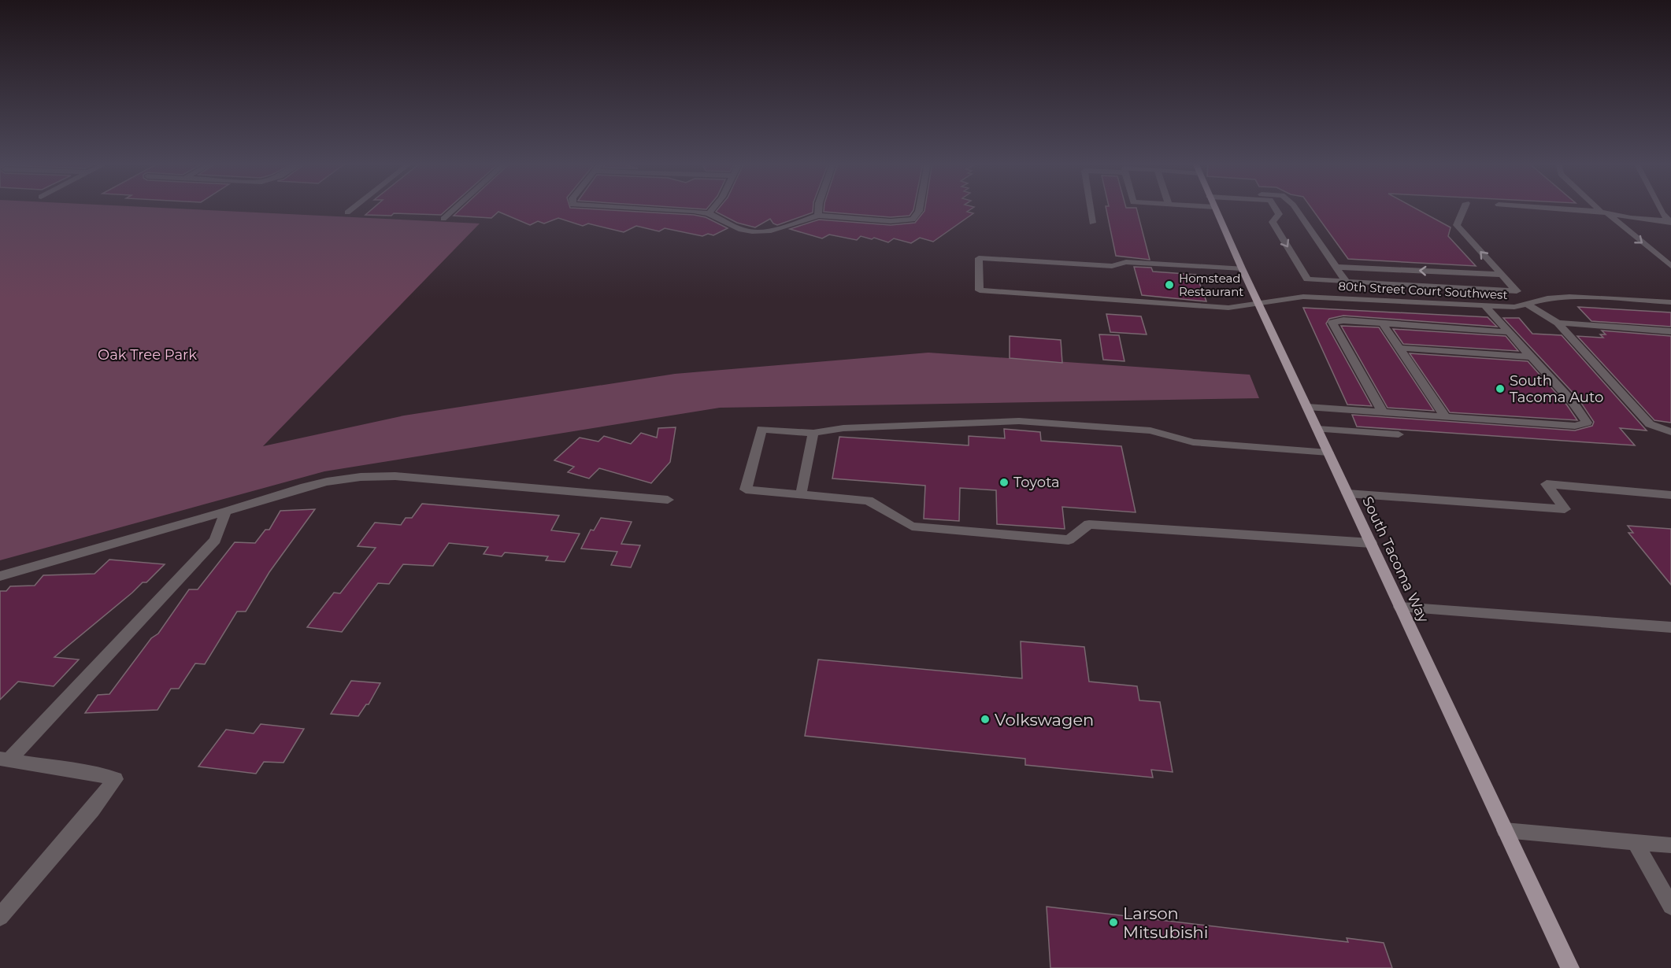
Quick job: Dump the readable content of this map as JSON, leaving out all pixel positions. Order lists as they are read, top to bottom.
{
  "streets": {
    "main road": ["South Tacoma Way"],
    "street": ["80th Street Court Southwest"]
  },
  "crossings": [
    ["80th Street Court Southwest", "South Tacoma Way"]
  ],
  "parks": ["Oak Tree Park"],
  "places": [
    "Homstead Restaurant",
    "South Tacoma Auto",
    "Toyota",
    "Volkswagen",
    "Larson Mitsubishi"
  ]
}
